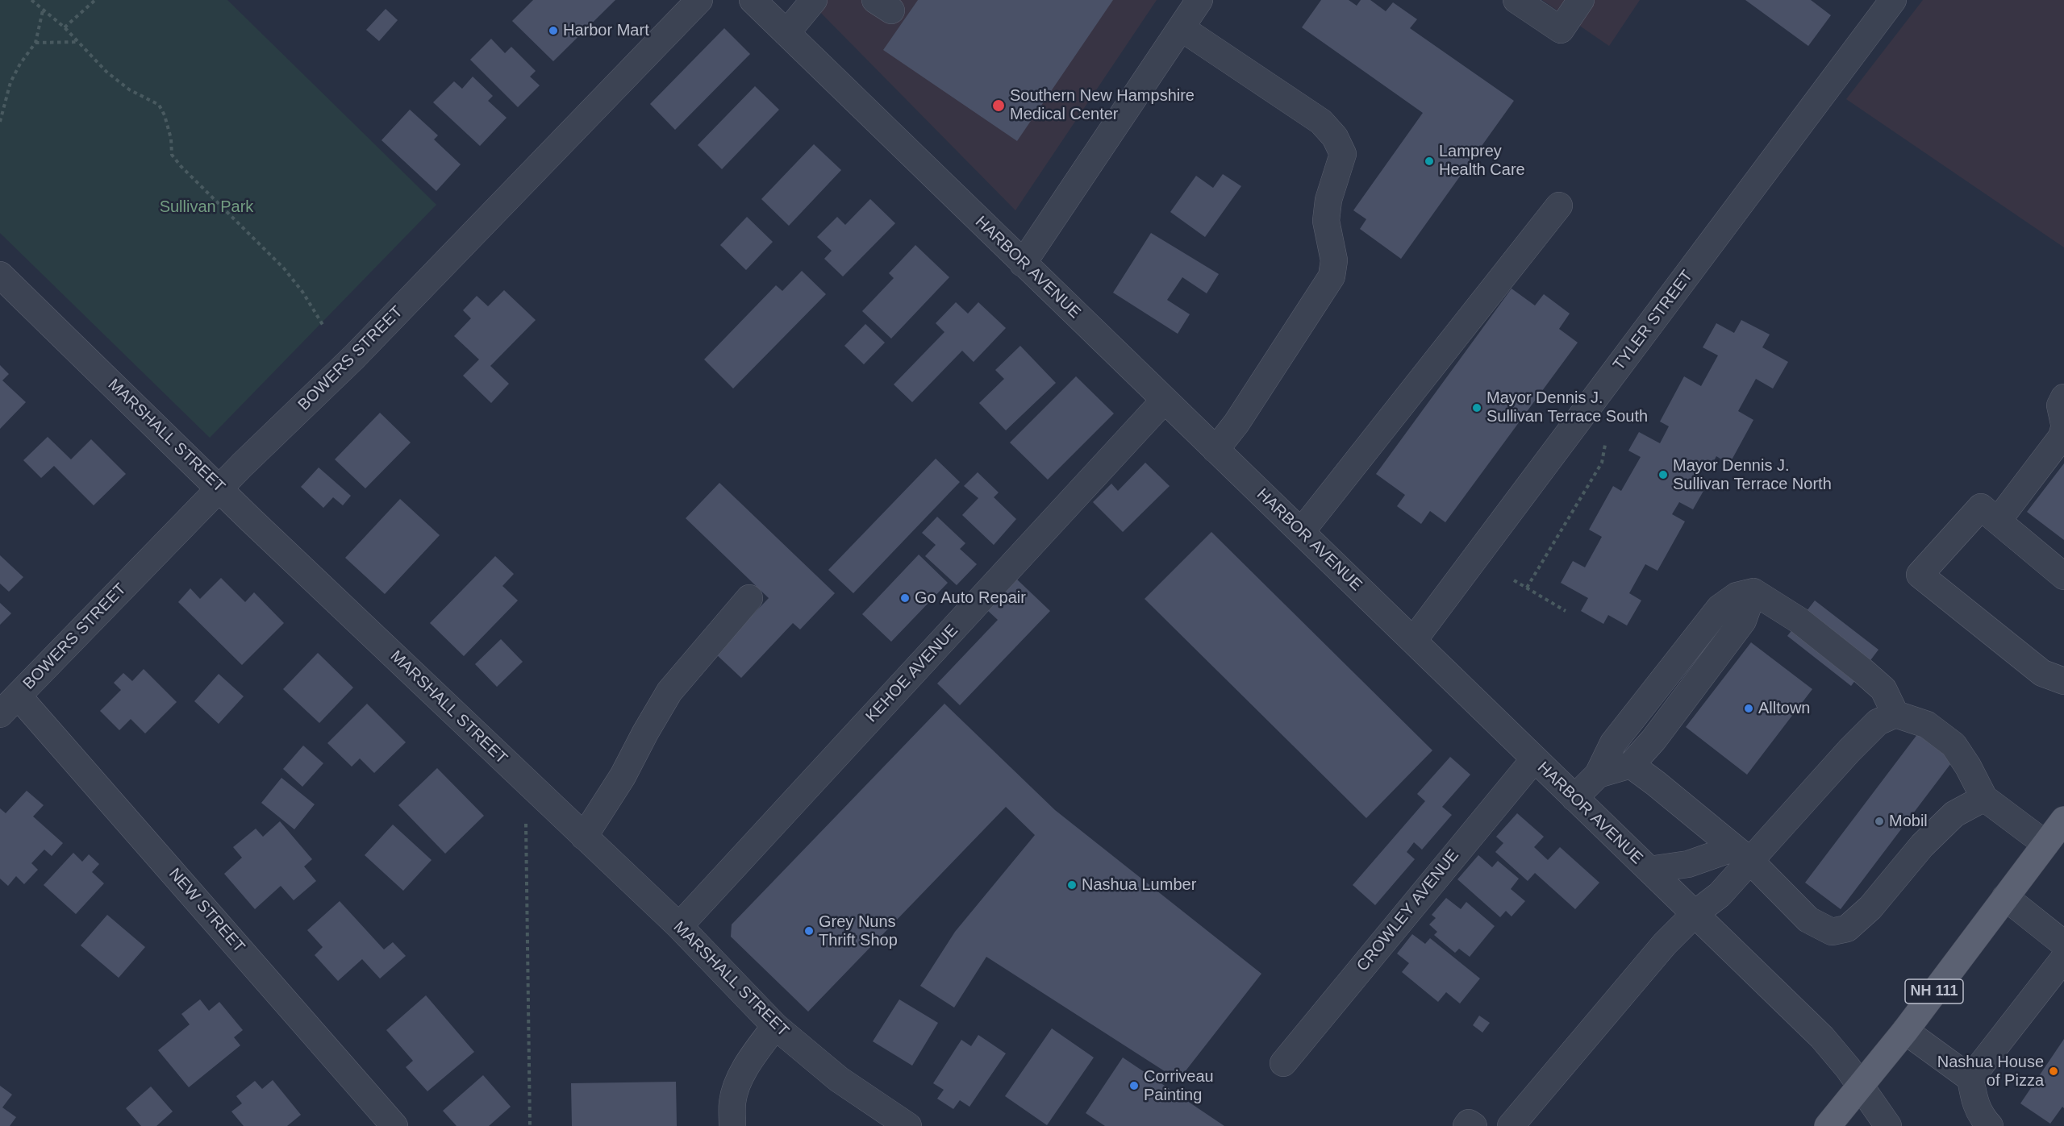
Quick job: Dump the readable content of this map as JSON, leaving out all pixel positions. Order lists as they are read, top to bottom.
{
  "streets": {
    "main road": ["NH 111"],
    "street": [
      "HARBOR AVENUE",
      "TYLER STREET",
      "BOWERS STREET",
      "MARSHALL STREET",
      "KEHOE AVENUE",
      "NEW STREET",
      "CROWLEY AVENUE"
    ]
  },
  "crossings": [
    ["HARBOR AVENUE", "TYLER STREET"],
    ["HARBOR AVENUE", "KEHOE AVENUE"],
    ["HARBOR AVENUE", "CROWLEY AVENUE"],
    ["HARBOR AVENUE", "NH 111"],
    ["BOWERS STREET", "MARSHALL STREET"],
    ["BOWERS STREET", "NEW STREET"],
    ["MARSHALL STREET", "KEHOE AVENUE"]
  ],
  "parks": ["Sullivan Park"],
  "places": [
    "Harbor Mart",
    "Southern New Hampshire Medical Center",
    "Lamprey Health Care",
    "Mayor Dennis J. Sullivan Terrace South",
    "Mayor Dennis J. Sullivan Terrace North",
    "Go Auto Repair",
    "Alltown",
    "Mobil",
    "Nashua Lumber",
    "Grey Nuns Thrift Shop",
    "Nashua House of Pizza",
    "Corriveau Painting"
  ]
}
